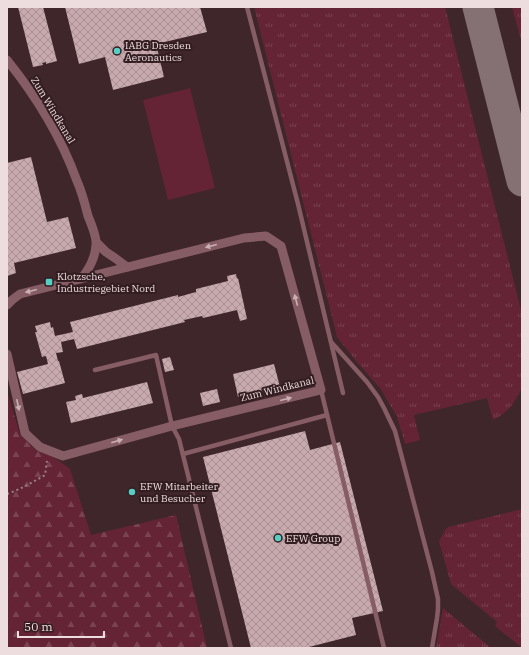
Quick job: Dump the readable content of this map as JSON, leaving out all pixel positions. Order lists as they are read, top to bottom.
{
  "streets": {
    "street": ["Zum Windkanal"]
  },
  "places": {
    "other": ["IABG Dresden Aeronautics", "EFW Mitarbeiter und Besucher", "EFW Group"],
    "transit": ["Klotzsche, Industriegebiet Nord"]
  },
  "scale_bar": "50 m"
}
